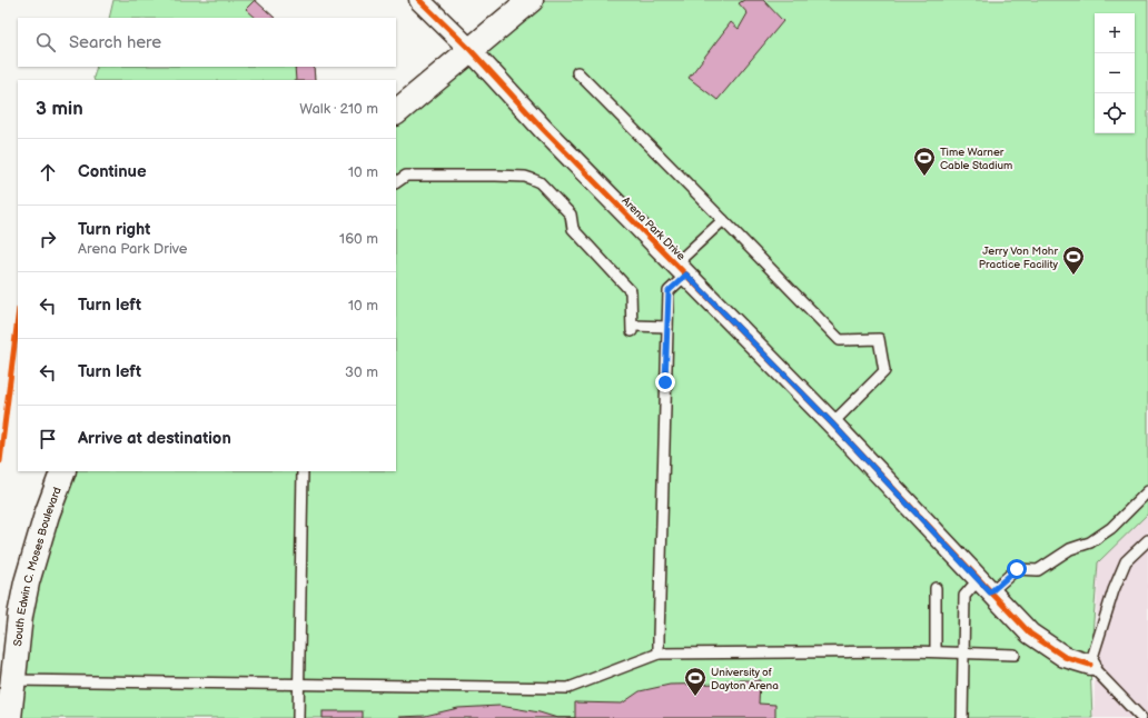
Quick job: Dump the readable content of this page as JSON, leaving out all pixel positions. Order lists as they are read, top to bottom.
{
  "streets": {
    "main road": ["South Edwin C. Moses Boulevard"],
    "street": ["Arena Park Drive"]
  },
  "places": {
    "sports": ["Time Warner Cable Stadium", "Jerry Von Mohr Practice Facility", "University of Dayton Arena"]
  },
  "page": {
    "map_buttons": ["+", "−"],
    "search": "Search here",
    "heading": ["3 min", "Walk · 210 m"],
    "list": [
      ["Continue", "10 m"],
      ["Turn right", "Arena Park Drive", "160 m"],
      ["Turn left", "10 m"],
      ["Turn left", "30 m"],
      "Arrive at destination"
    ]
  }
}
